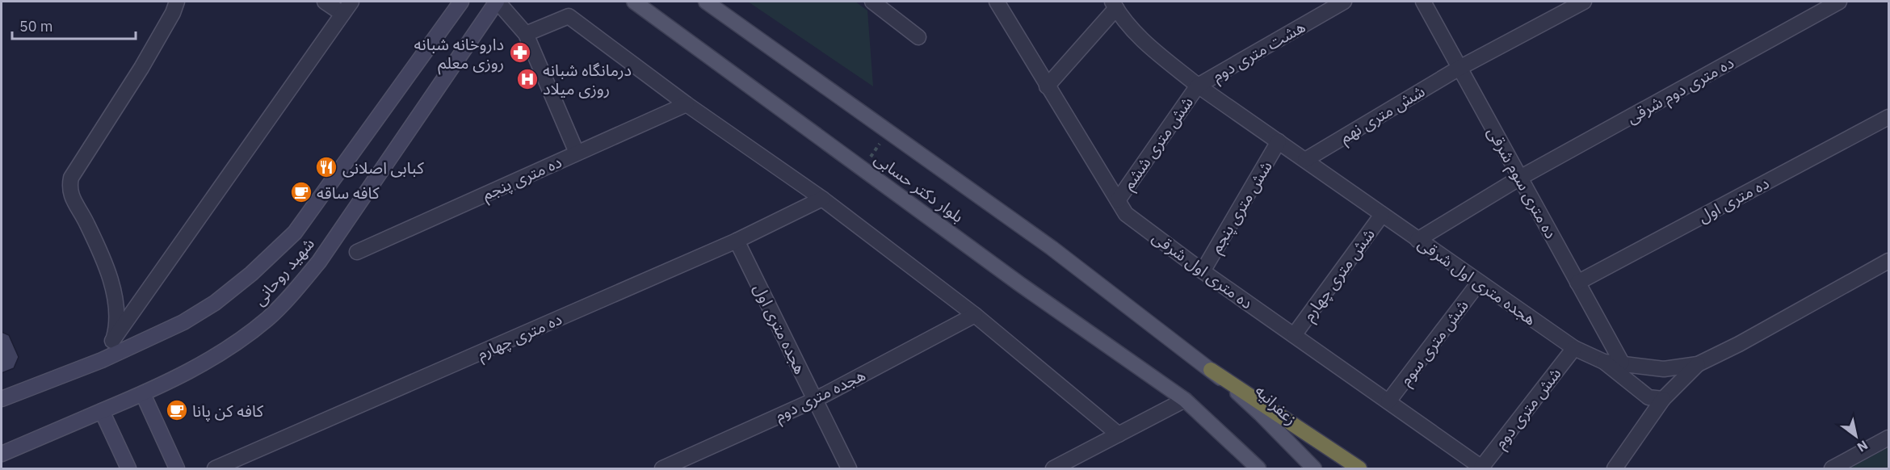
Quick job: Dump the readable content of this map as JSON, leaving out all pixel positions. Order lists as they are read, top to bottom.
{
  "streets": {
    "main road": ["بلوار دکتر حسابی", "شهید روحانی", "زعفرانیه"],
    "street": [
      "هشت متری دوم",
      "ده متری دوم شرقی",
      "شش متری نهم",
      "شش متری ششم",
      "ده متری پنجم",
      "ده متری سوم شرقی",
      "ده متری اول",
      "شش متری پنجم",
      "ده متری اول شرقی",
      "شش متری چهارم",
      "هجده متری اول شرقی",
      "هجده متری اول",
      "ده متری چهارم",
      "شش متری سوم",
      "هجده متری دوم",
      "شش متری دوم"
    ]
  },
  "crossings": [
    ["هشت متری دوم", "شش متری ششم"],
    ["هشت متری دوم", "هجده متری اول شرقی"],
    ["ده متری دوم شرقی", "ده متری سوم شرقی"],
    ["ده متری دوم شرقی", "هجده متری اول شرقی"],
    ["شش متری نهم", "ده متری سوم شرقی"],
    ["شش متری نهم", "هجده متری اول شرقی"],
    ["شش متری ششم", "ده متری اول شرقی"],
    ["شش متری ششم", "هجده متری اول شرقی"],
    ["ده متری سوم شرقی", "ده متری اول"],
    ["ده متری سوم شرقی", "هجده متری اول شرقی"],
    ["بلوار دکتر حسابی", "زعفرانیه"],
    ["شش متری پنجم", "ده متری اول شرقی"],
    ["شش متری پنجم", "هجده متری اول شرقی"],
    ["ده متری اول شرقی", "شش متری چهارم"],
    ["ده متری اول شرقی", "شش متری سوم"],
    ["ده متری اول شرقی", "شش متری دوم"],
    ["شش متری چهارم", "هجده متری اول شرقی"],
    ["هجده متری اول شرقی", "شش متری سوم"],
    ["هجده متری اول شرقی", "شش متری دوم"],
    ["هجده متری اول", "ده متری چهارم"],
    ["هجده متری اول", "هجده متری دوم"]
  ],
  "places": {
    "pharmacy": ["داروخانه شبانه روزی معلم"],
    "hospital": ["درمانگاه شبانه روزی میلاد"],
    "restaurant": ["کبابی اصلانی"],
    "cafe": ["کافه ساقه", "کافه کن پانا"]
  },
  "scale_bar": "50 m",
  "north": "bottom right"
}
